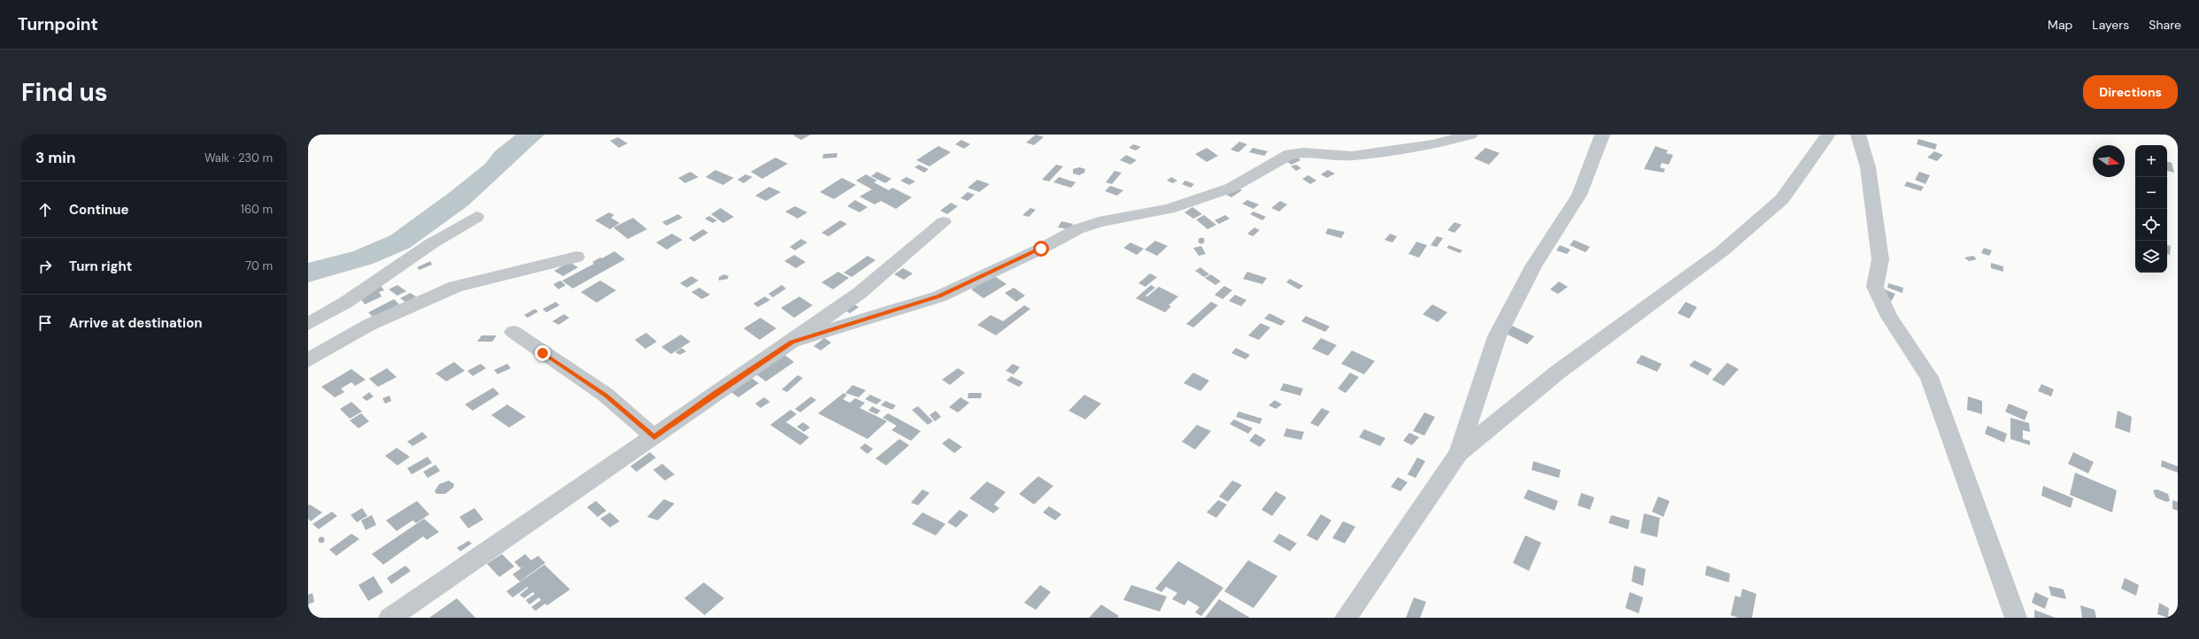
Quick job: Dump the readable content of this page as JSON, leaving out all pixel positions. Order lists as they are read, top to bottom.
{
  "north": "right",
  "page": {
    "header": "Turnpoint",
    "nav": ["Map", "Layers", "Share"],
    "buttons": "Directions",
    "title": "Find us",
    "heading": ["3 min", "Walk · 230 m"],
    "map_buttons": ["+", "−"],
    "list": [
      ["Continue", "160 m"],
      ["Turn right", "70 m"],
      "Arrive at destination"
    ]
  }
}
